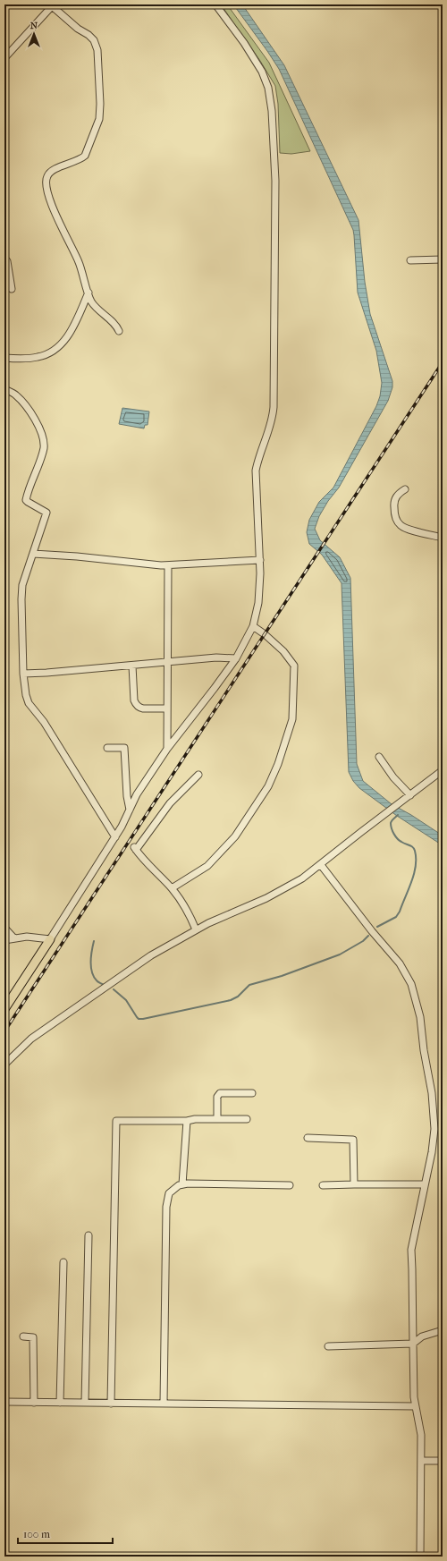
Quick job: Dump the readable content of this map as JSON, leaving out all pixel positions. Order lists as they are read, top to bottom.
{
  "scale_bar": "100 m",
  "north": "top"
}
